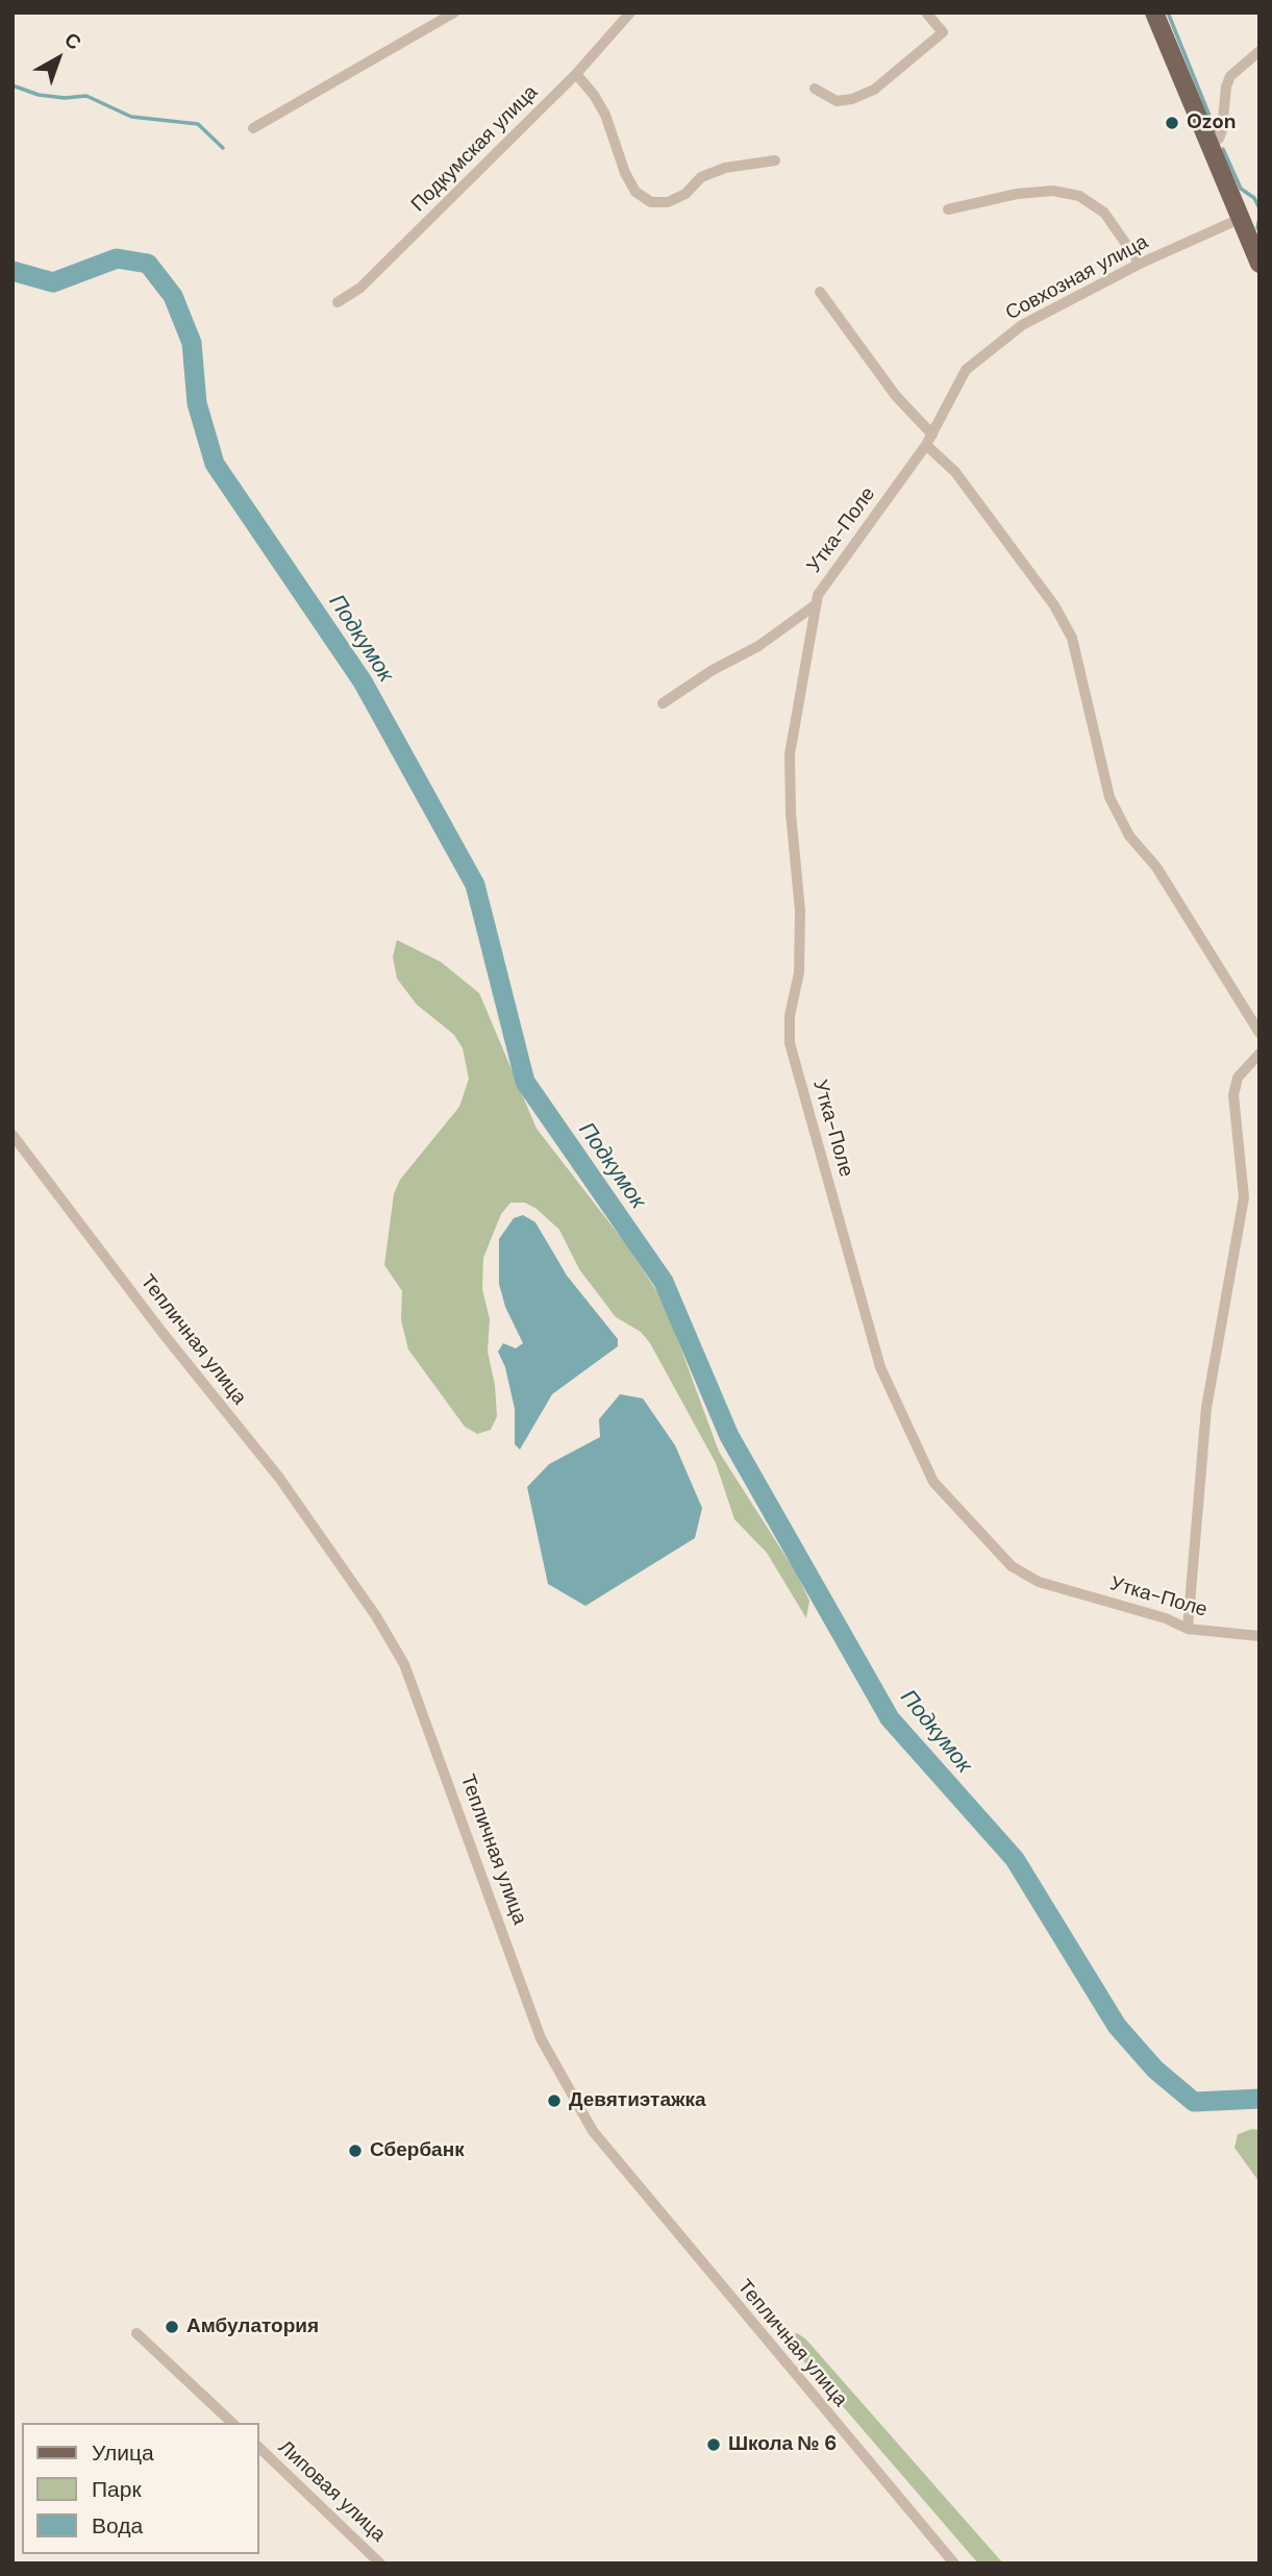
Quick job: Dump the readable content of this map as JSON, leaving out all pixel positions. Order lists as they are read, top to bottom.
{
  "streets": {
    "street": [
      "Подкумская улица",
      "Совхозная улица",
      "Утка-Поле",
      "Тепличная улица",
      "Липовая улица"
    ]
  },
  "crossings": [
    ["Совхозная улица", "Утка-Поле"]
  ],
  "water": ["Подкумок"],
  "places": [
    "Ozon",
    "Девятиэтажка",
    "Сбербанк",
    "Амбулатория",
    "Школа № 6"
  ],
  "legend": ["Улица", "Парк", "Вода"],
  "north": "top right"
}
